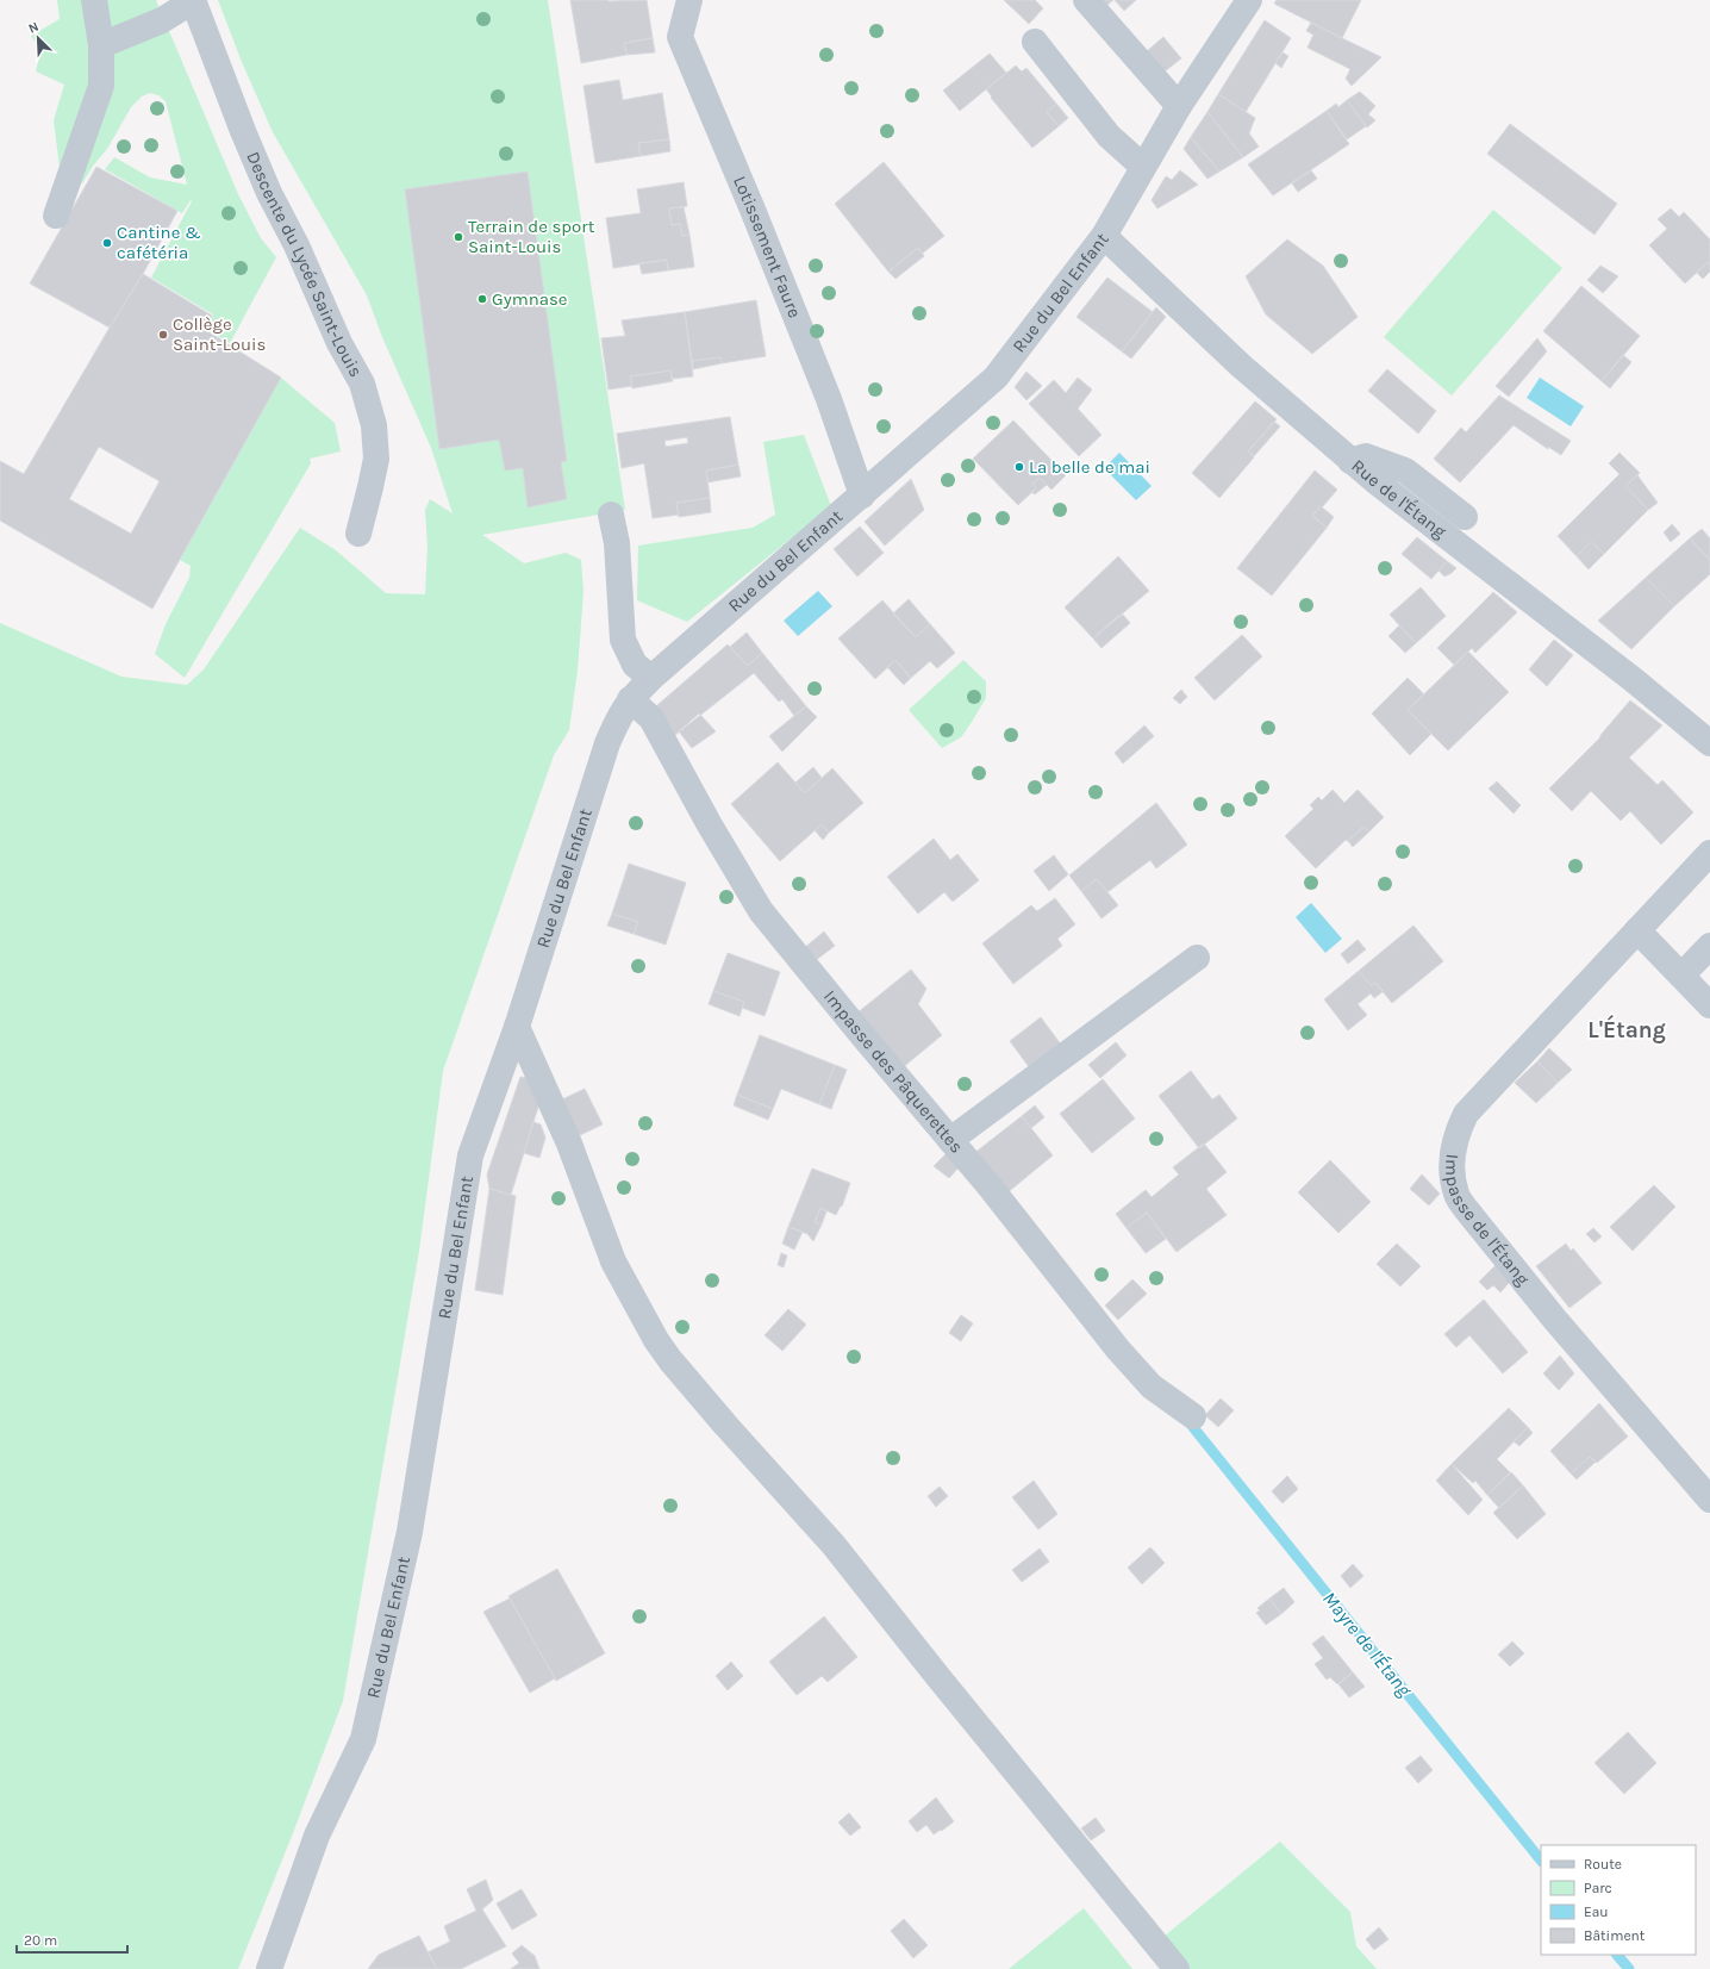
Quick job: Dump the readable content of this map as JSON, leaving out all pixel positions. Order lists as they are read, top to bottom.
{
  "streets": {
    "street": [
      "Lotissement Faure",
      "Descente du Lycée Saint-Louis",
      "Rue du Bel Enfant",
      "Rue de l'Étang",
      "Impasse des Pâquerettes",
      "Impasse de l'Étang"
    ]
  },
  "crossings": [
    ["Lotissement Faure", "Rue du Bel Enfant"],
    ["Rue du Bel Enfant", "Rue de l'Étang"],
    ["Rue du Bel Enfant", "Impasse des Pâquerettes"]
  ],
  "districts": ["L'Étang"],
  "water": ["Mayre de l'Étang"],
  "places": [
    "Terrain de sport Saint-Louis",
    "Cantine & cafétéria",
    "Gymnase",
    "Collège Saint-Louis",
    "La belle de mai"
  ],
  "legend": [
    "Route",
    "Parc",
    "Eau",
    "Bâtiment"
  ],
  "scale_bar": "20 m",
  "north": "top left"
}
